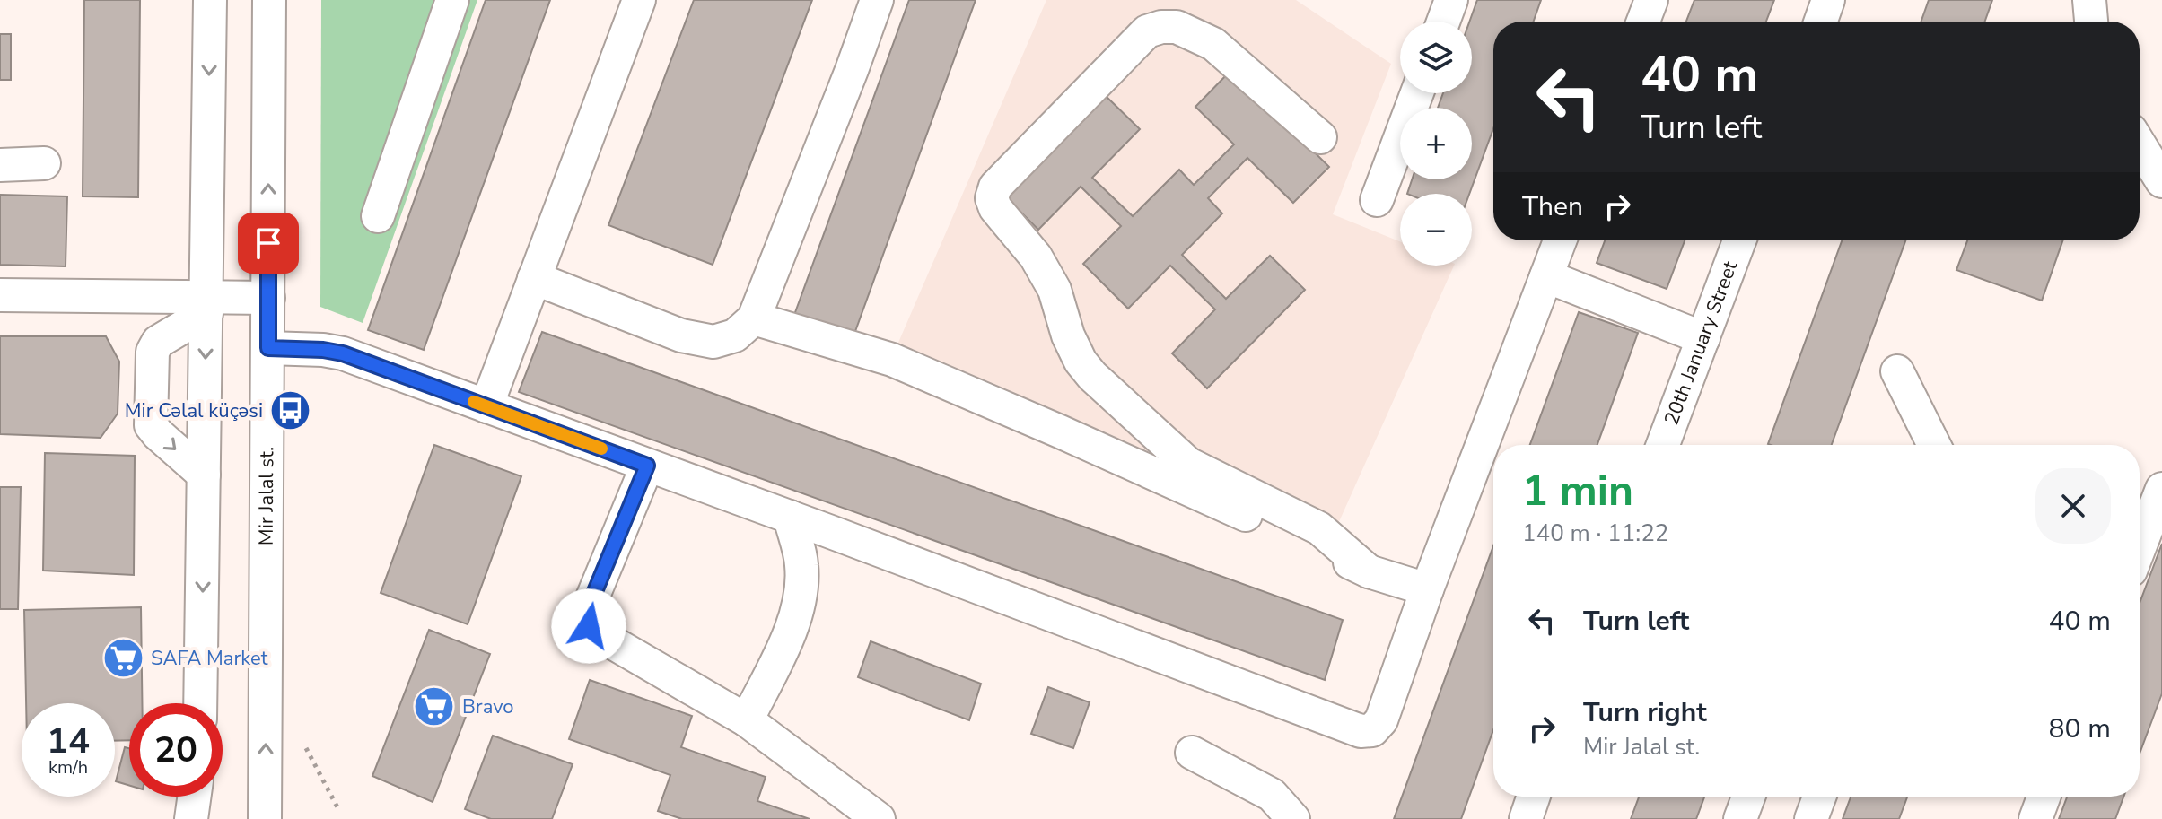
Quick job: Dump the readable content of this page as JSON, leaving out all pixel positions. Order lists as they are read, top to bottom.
{
  "streets": {
    "street": ["20th January Street", "Mir Jalal st."]
  },
  "places": {
    "bus stop": ["Mir Cəlal küçəsi"],
    "supermarket": ["SAFA Market", "Bravo"]
  },
  "page": {
    "map_buttons": ["+", "−"],
    "turn": ["40 m", "Turn left"],
    "then": "Then",
    "heading": ["1 min", "140 m · 11:22"],
    "list": [
      {
        "name": "Turn left",
        "value": "40 m"
      },
      {
        "name": "Turn right",
        "note": "Mir Jalal st.",
        "value": "80 m"
      }
    ],
    "speed": "14 km/h",
    "limit": "20"
  }
}
